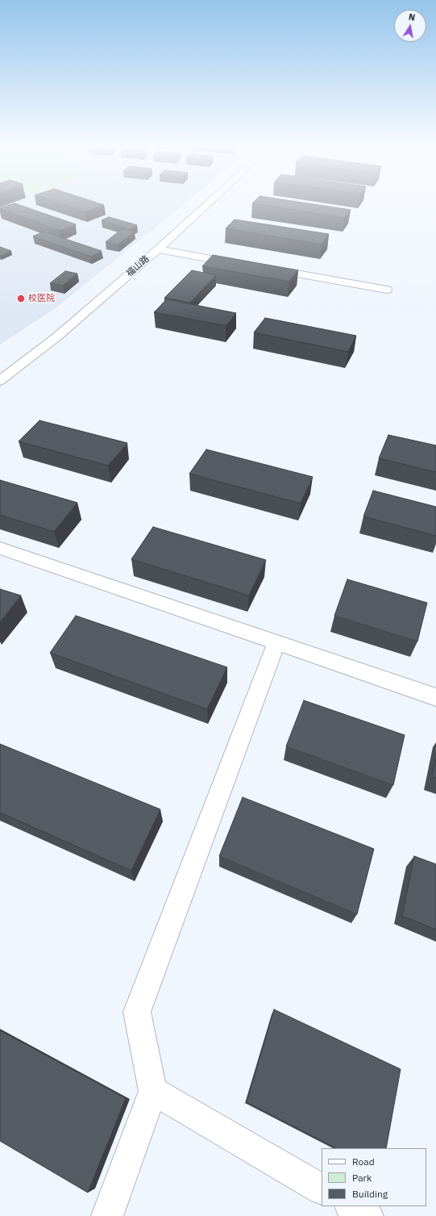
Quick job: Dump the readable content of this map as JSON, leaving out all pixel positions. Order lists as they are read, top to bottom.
{
  "streets": {
    "street": ["福山路"]
  },
  "places": ["校医院"],
  "legend": ["Road", "Park", "Building"],
  "north": "top"
}
